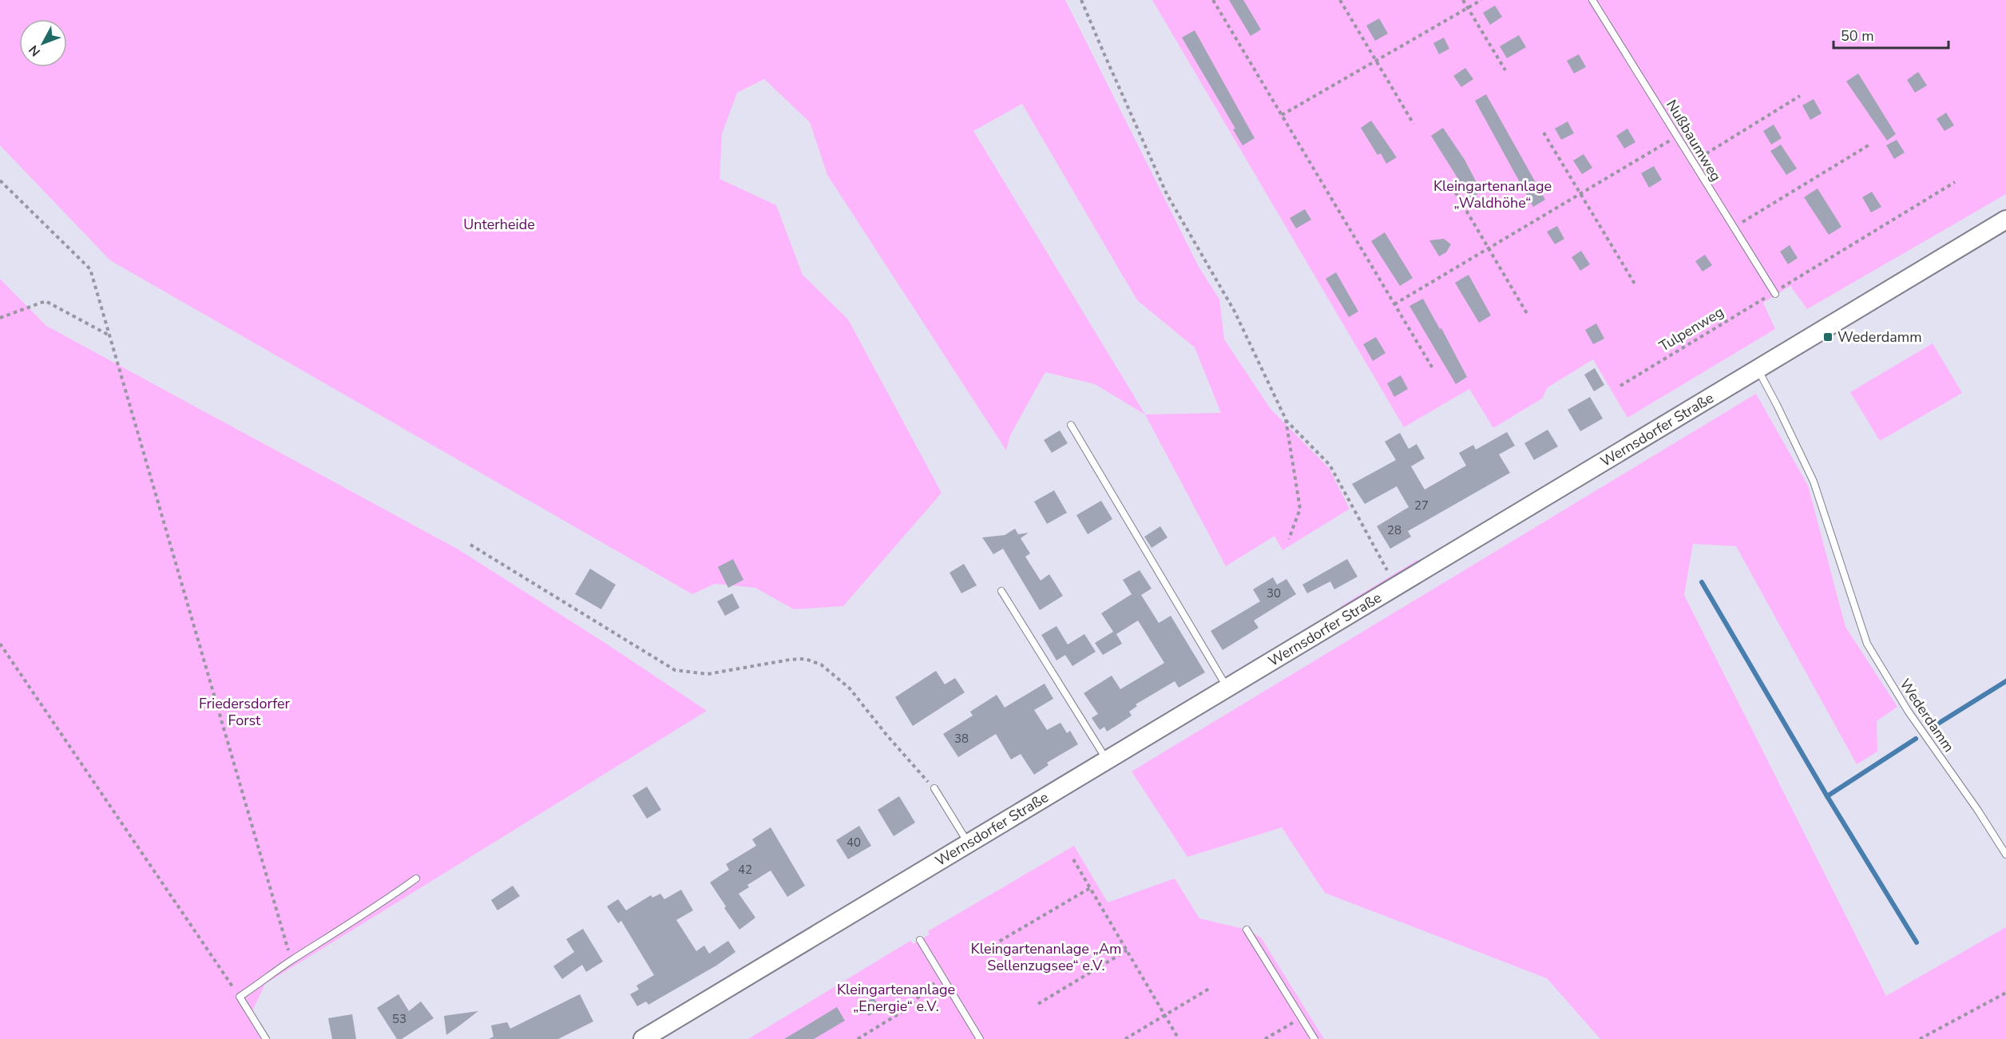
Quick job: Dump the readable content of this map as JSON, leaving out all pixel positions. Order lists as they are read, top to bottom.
{
  "streets": {
    "main road": ["Wernsdorfer Straße"],
    "lane": ["Nußbaumweg", "Wederdamm"],
    "path": ["Tulpenweg"]
  },
  "crossings": [
    ["Nußbaumweg", "Tulpenweg"],
    ["Wernsdorfer Straße", "Wederdamm"]
  ],
  "parks": [
    "Kleingartenanlage „Waldhöhe“",
    "Unterheide",
    "Friedersdorfer Forst",
    "Kleingartenanlage „Am Sellenzugsee“ e.V.",
    "Kleingartenanlage „Energie“ e.V."
  ],
  "places": {
    "transit": ["Wederdamm"]
  },
  "house_numbers": [
    "27",
    "28",
    "30",
    "38",
    "40",
    "42",
    "53"
  ],
  "scale_bar": "50 m",
  "north": "bottom left"
}
